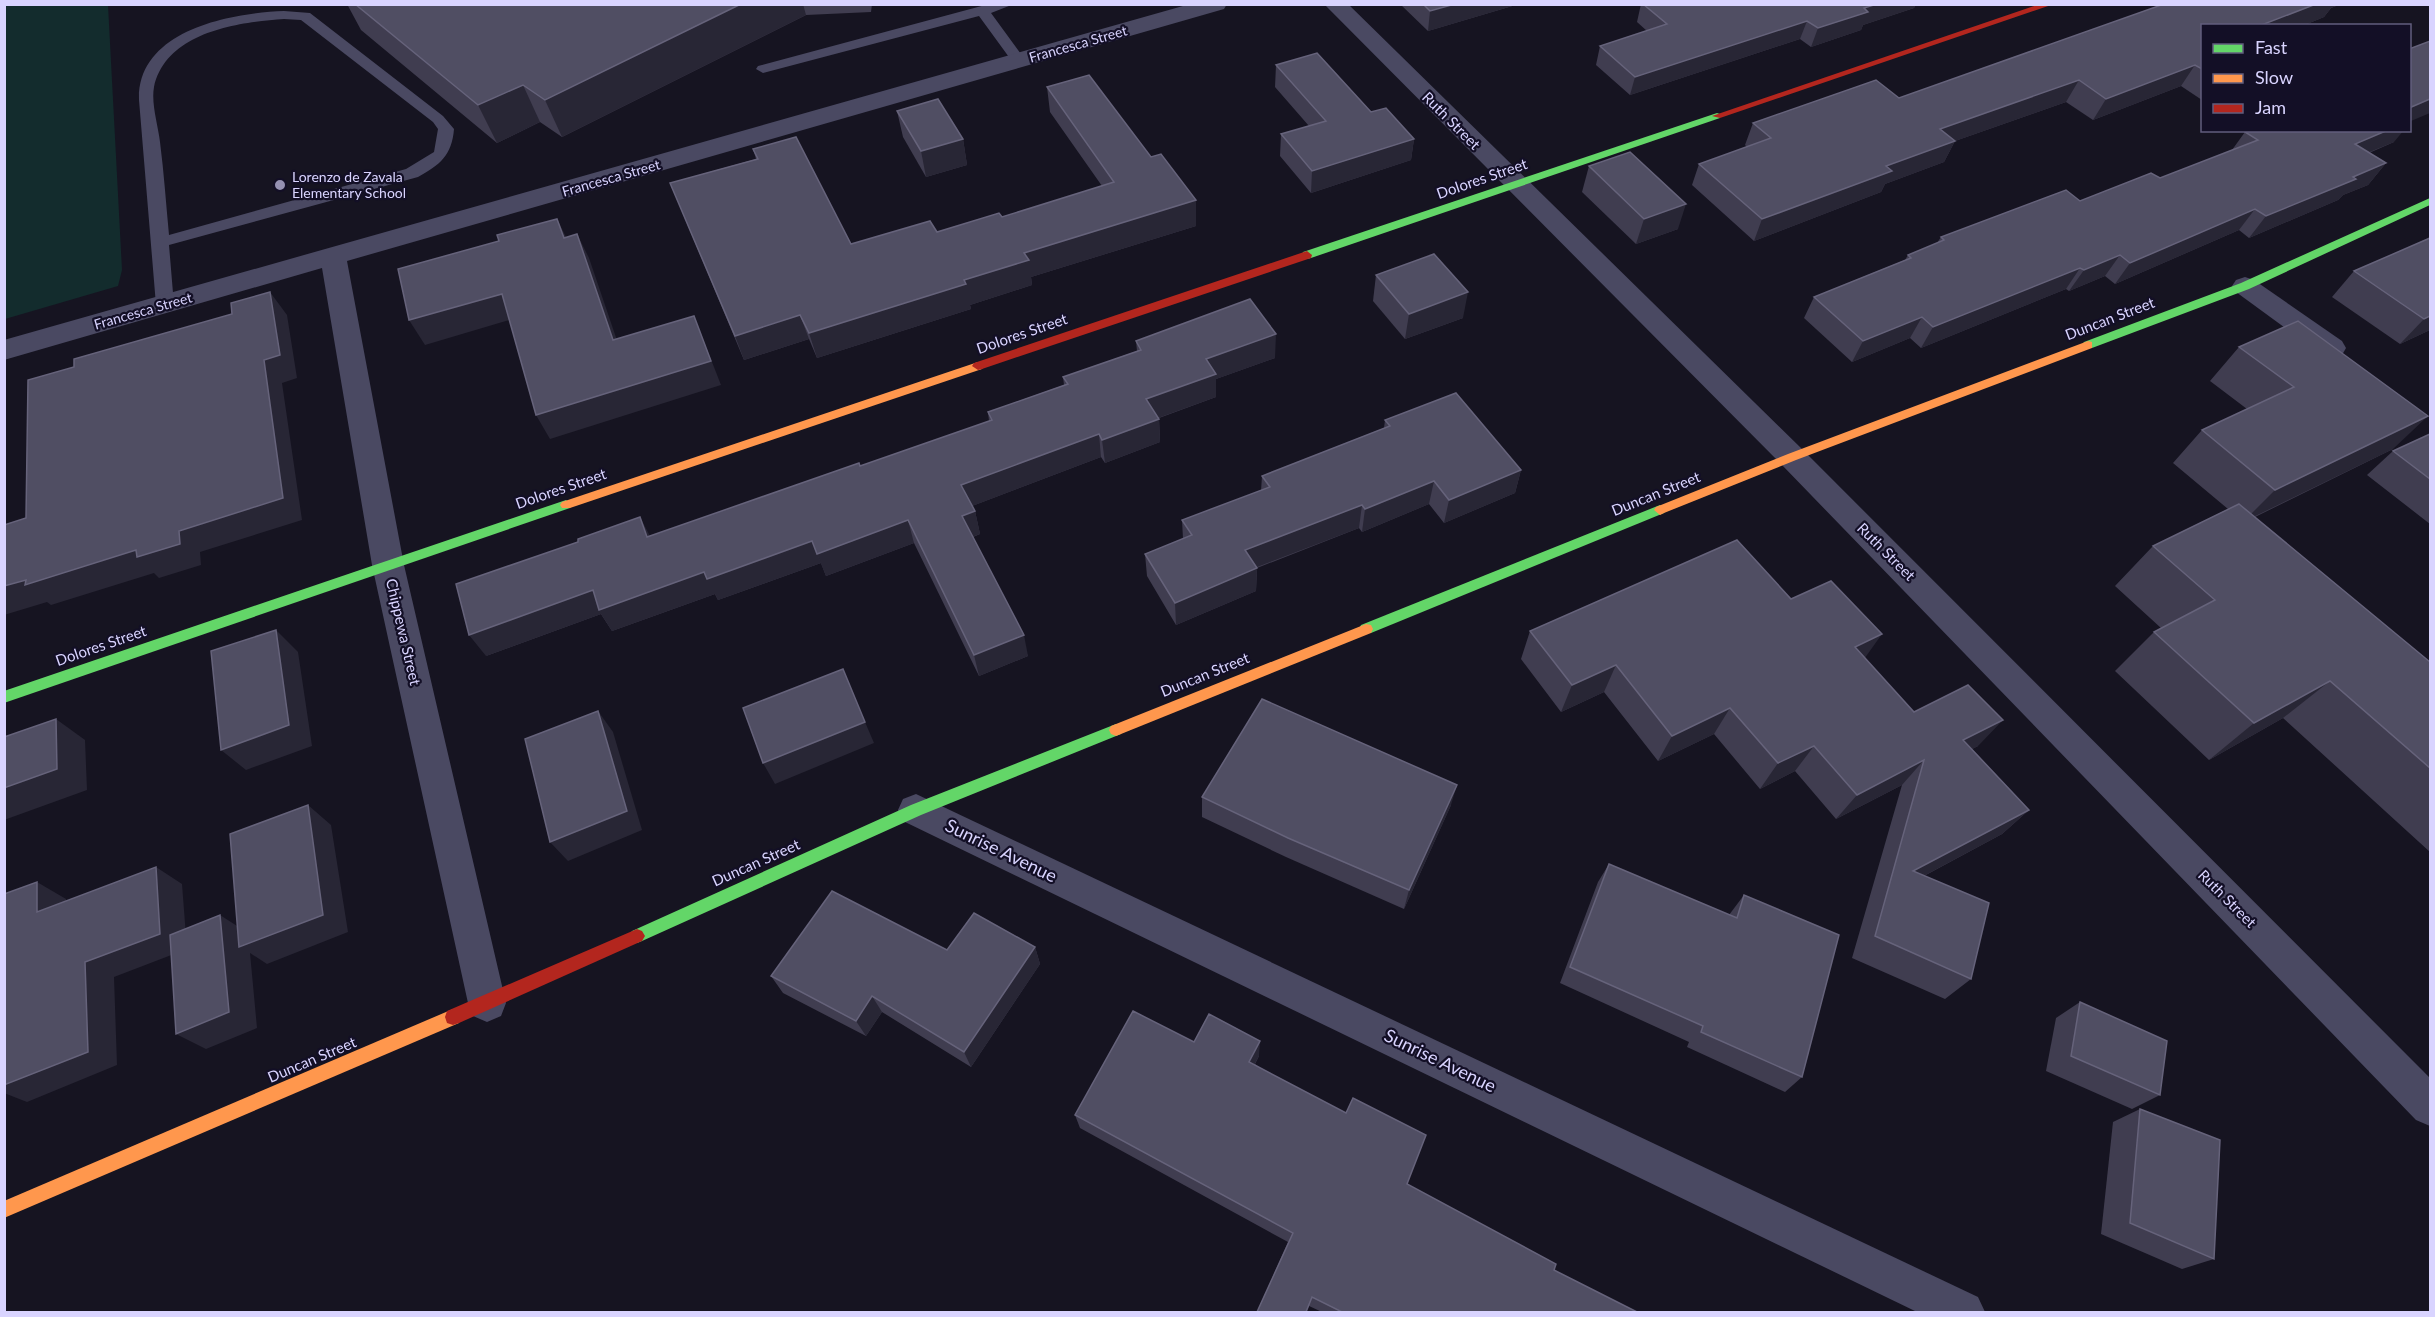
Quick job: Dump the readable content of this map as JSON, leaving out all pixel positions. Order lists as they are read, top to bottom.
{
  "streets": {
    "street": [
      "Francesca Street",
      "Ruth Street",
      "Dolores Street",
      "Duncan Street",
      "Chippewa Street",
      "Sunrise Avenue"
    ]
  },
  "crossings": [
    ["Francesca Street", "Chippewa Street"],
    ["Ruth Street", "Dolores Street"],
    ["Ruth Street", "Duncan Street"],
    ["Dolores Street", "Chippewa Street"],
    ["Duncan Street", "Chippewa Street"],
    ["Duncan Street", "Sunrise Avenue"]
  ],
  "places": ["Lorenzo de Zavala Elementary School"],
  "legend": ["Fast", "Slow", "Jam"]
}
